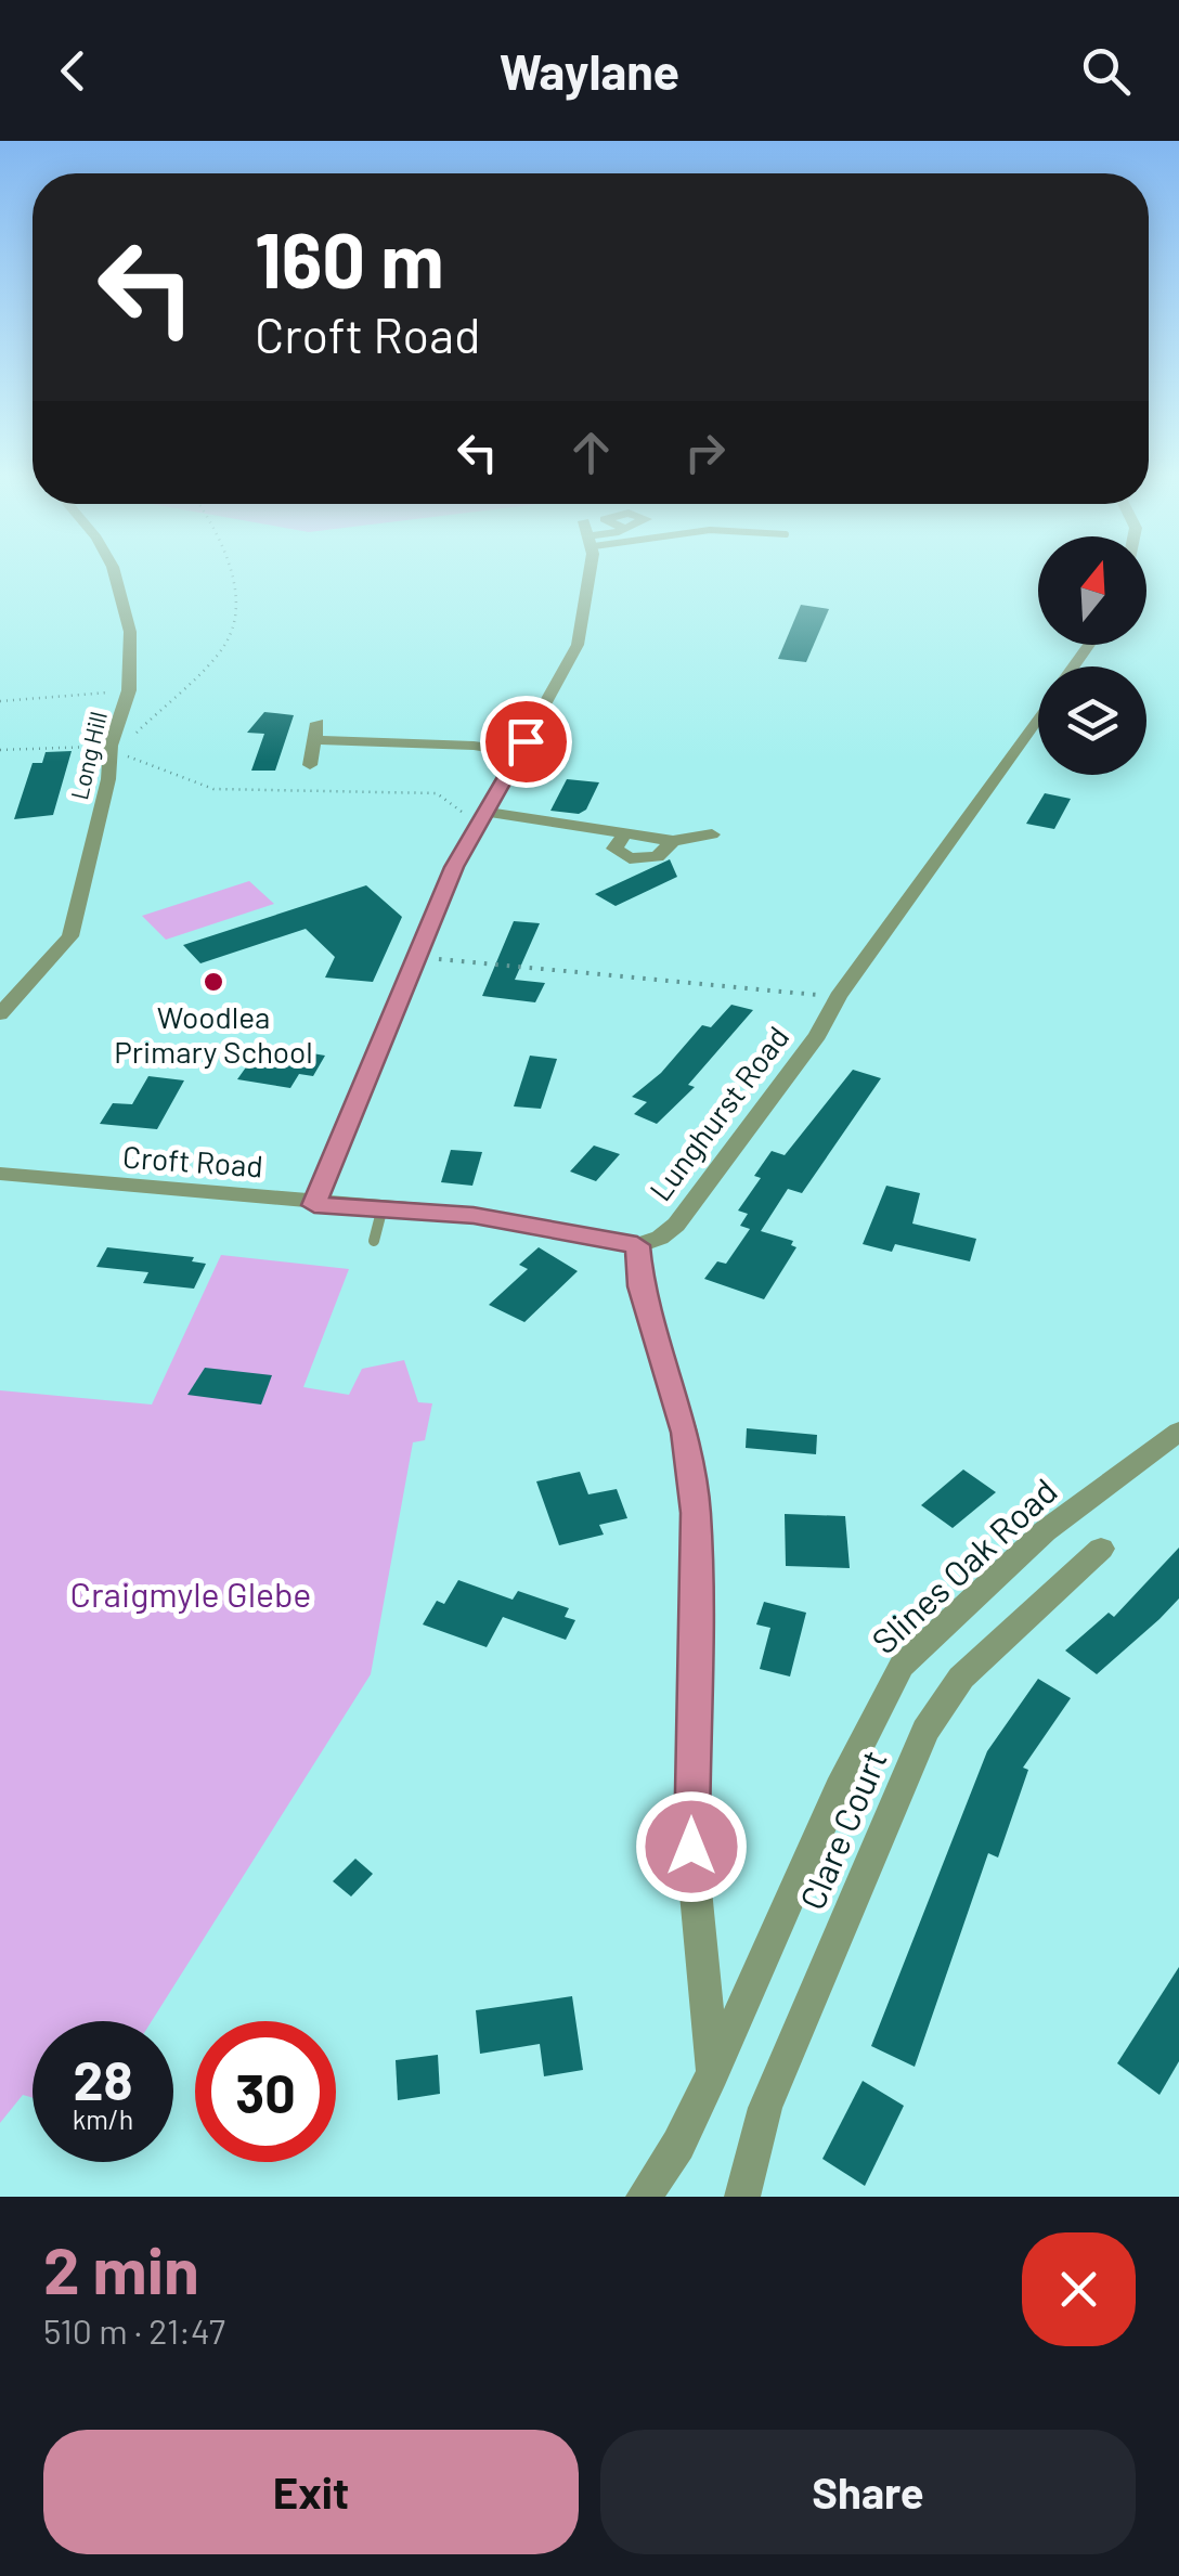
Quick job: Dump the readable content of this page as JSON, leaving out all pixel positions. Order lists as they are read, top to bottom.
{
  "streets": {
    "street": [
      "Long Hill",
      "Lunghurst Road",
      "Croft Road",
      "Slines Oak Road",
      "Clare Court"
    ]
  },
  "crossings": [
    ["Lunghurst Road", "Croft Road"]
  ],
  "parks": ["Craigmyle Glebe"],
  "places": ["Woodlea Primary School"],
  "north": "top",
  "page": {
    "header": "Waylane",
    "turn": ["160 m", "Croft Road"],
    "speed": "28 km/h",
    "limit": "30",
    "heading": ["2 min", "510 m · 21:47"],
    "buttons": ["Exit", "Share"]
  }
}
